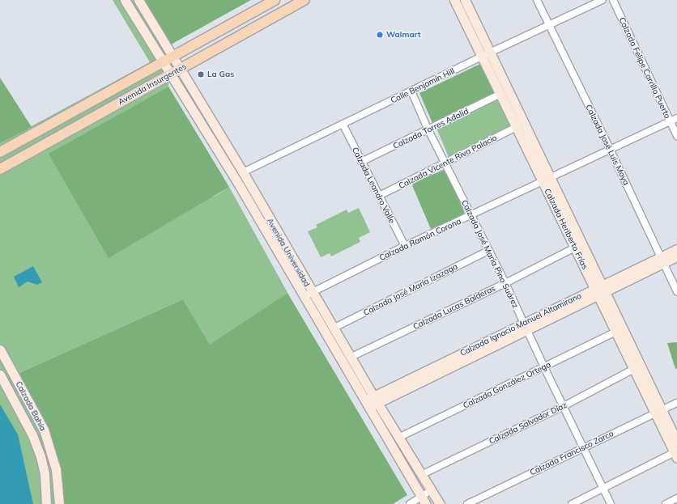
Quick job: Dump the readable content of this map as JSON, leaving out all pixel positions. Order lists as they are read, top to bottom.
{
  "streets": {
    "main road": [
      "Avenida Insurgentes",
      "Calzada Heriberto Frías",
      "Avenida Universidad",
      "Calzada Ignacio Manuel Altamirano",
      "Calzada Bahía"
    ],
    "street": [
      "Calzada Felipe Carrillo Puerto",
      "Calle Benjamín Hill",
      "Calzada Torres Adalid",
      "Calzada José Luis Moya",
      "Calzada Vicente Riva Palacio",
      "Calzada Leandro Valle",
      "Calzada Ramón Corona",
      "Calzada José María Pino Suárez",
      "Calzada José María Izazaga",
      "Calzada Lucas Balderas",
      "Calzada González Ortega",
      "Calzada Salvador Díaz",
      "Calzada Francisco Zarco"
    ]
  },
  "crossings": [
    ["Calzada Felipe Carrillo Puerto", "Calzada Ramón Corona"],
    ["Avenida Insurgentes", "Avenida Universidad"],
    ["Calle Benjamín Hill", "Calzada José Luis Moya"],
    ["Calle Benjamín Hill", "Calzada Leandro Valle"],
    ["Calle Benjamín Hill", "Calzada Heriberto Frías"],
    ["Calle Benjamín Hill", "Avenida Universidad"],
    ["Calle Benjamín Hill", "Calzada José María Pino Suárez"],
    ["Calzada Torres Adalid", "Calzada Leandro Valle"],
    ["Calzada Torres Adalid", "Calzada Heriberto Frías"],
    ["Calzada Torres Adalid", "Calzada José María Pino Suárez"],
    ["Calzada José Luis Moya", "Calzada Ramón Corona"],
    ["Calzada José Luis Moya", "Calzada Ignacio Manuel Altamirano"],
    ["Calzada Vicente Riva Palacio", "Calzada Leandro Valle"],
    ["Calzada Vicente Riva Palacio", "Calzada Heriberto Frías"],
    ["Calzada Vicente Riva Palacio", "Calzada José María Pino Suárez"],
    ["Calzada Leandro Valle", "Calzada Ramón Corona"],
    ["Calzada Heriberto Frías", "Calzada Ramón Corona"],
    ["Calzada Heriberto Frías", "Calzada Lucas Balderas"],
    ["Calzada Heriberto Frías", "Calzada Ignacio Manuel Altamirano"],
    ["Calzada Heriberto Frías", "Calzada González Ortega"],
    ["Calzada Heriberto Frías", "Calzada Salvador Díaz"],
    ["Calzada Heriberto Frías", "Calzada Francisco Zarco"],
    ["Calzada Ramón Corona", "Avenida Universidad"],
    ["Calzada Ramón Corona", "Calzada José María Pino Suárez"],
    ["Avenida Universidad", "Calzada José María Izazaga"],
    ["Avenida Universidad", "Calzada Lucas Balderas"],
    ["Avenida Universidad", "Calzada Ignacio Manuel Altamirano"],
    ["Avenida Universidad", "Calzada González Ortega"],
    ["Avenida Universidad", "Calzada Salvador Díaz"],
    ["Calzada José María Pino Suárez", "Calzada José María Izazaga"],
    ["Calzada José María Pino Suárez", "Calzada Lucas Balderas"],
    ["Calzada José María Pino Suárez", "Calzada Ignacio Manuel Altamirano"],
    ["Calzada José María Pino Suárez", "Calzada González Ortega"],
    ["Calzada José María Pino Suárez", "Calzada Salvador Díaz"],
    ["Calzada José María Pino Suárez", "Calzada Francisco Zarco"]
  ],
  "places": ["Walmart", "La Gas"]
}
